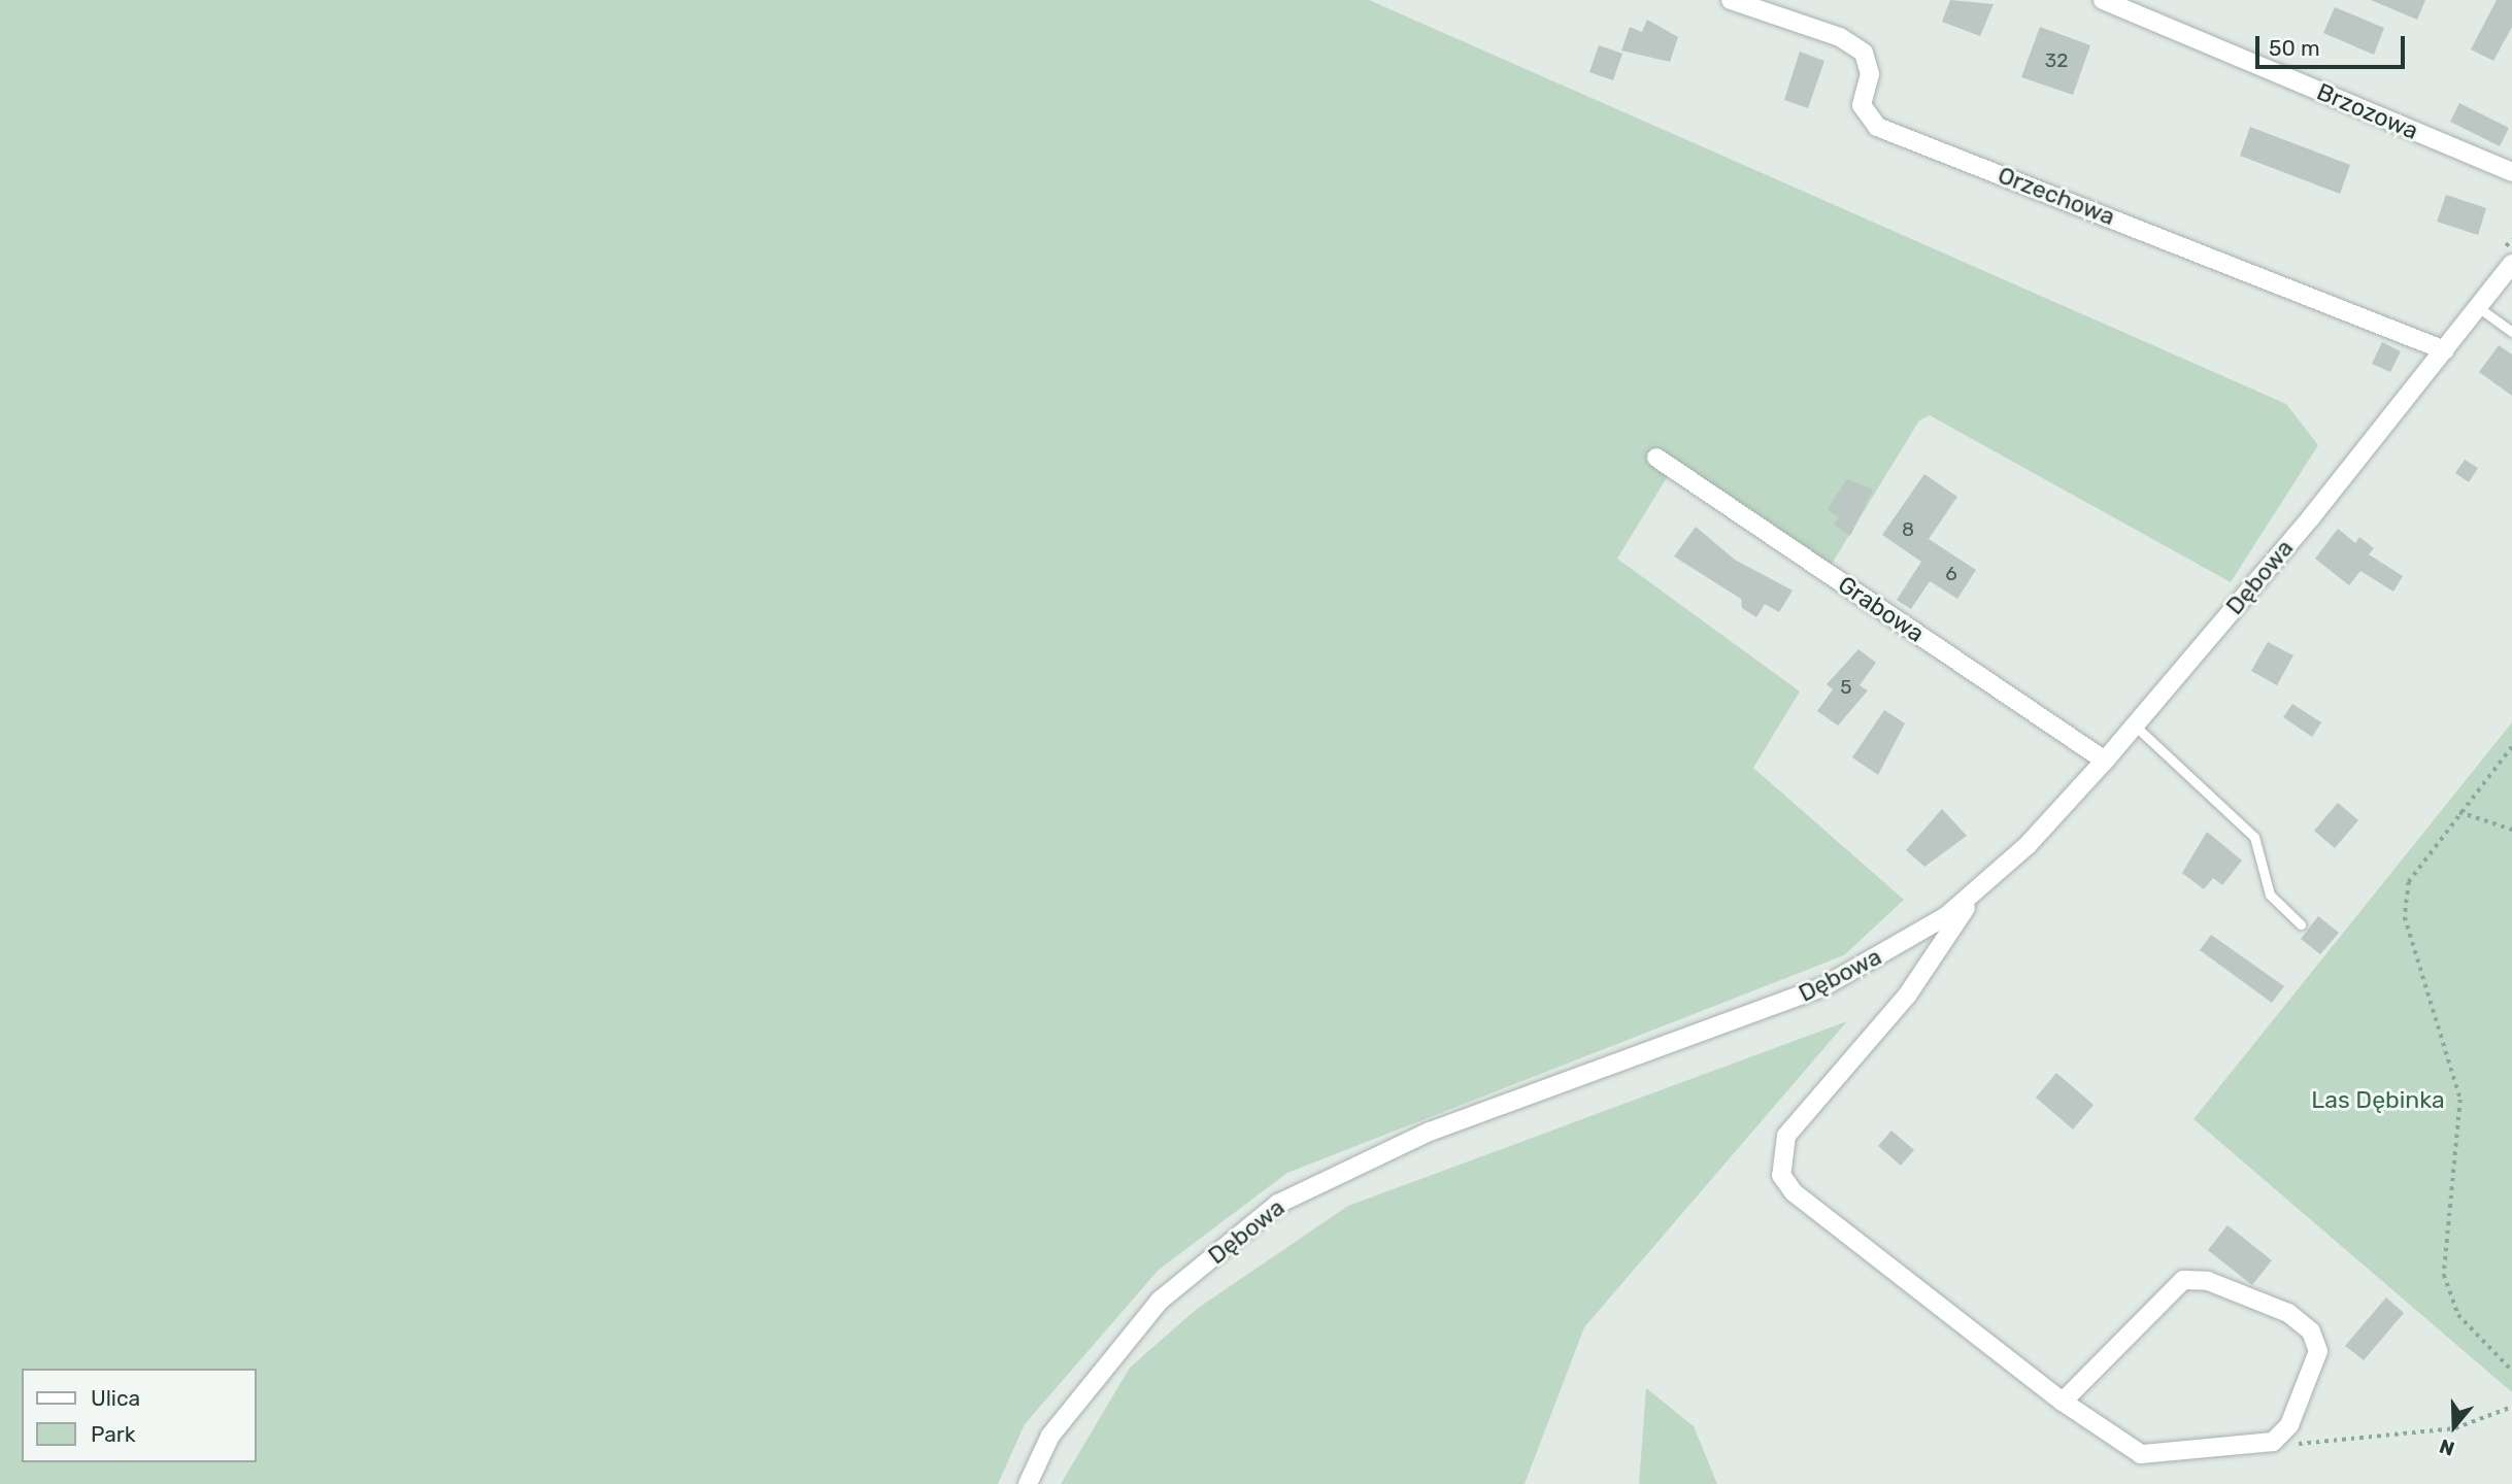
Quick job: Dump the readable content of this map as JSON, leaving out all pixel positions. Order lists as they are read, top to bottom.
{
  "streets": {
    "street": [
      "Brzozowa",
      "Orzechowa",
      "Dębowa",
      "Grabowa"
    ]
  },
  "crossings": [
    ["Orzechowa", "Dębowa"],
    ["Dębowa", "Grabowa"]
  ],
  "parks": ["Las Dębinka"],
  "house_numbers": [
    "32",
    "8",
    "6",
    "5"
  ],
  "legend": ["Ulica", "Park"],
  "scale_bar": "50 m",
  "north": "bottom"
}
